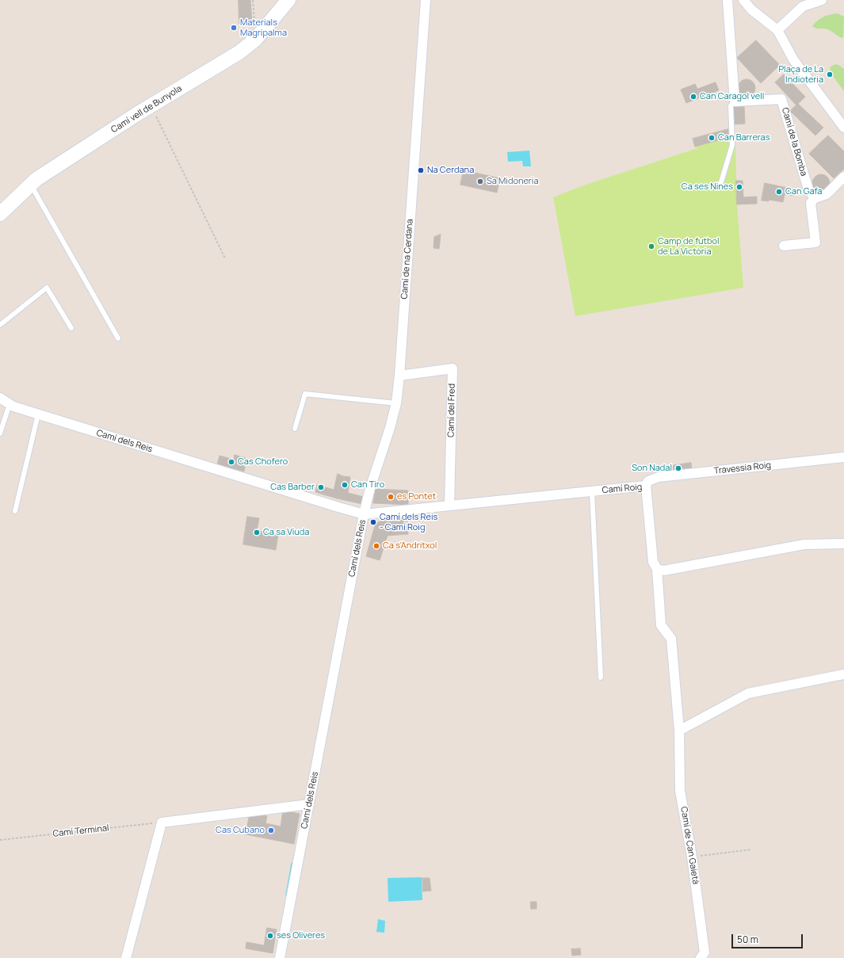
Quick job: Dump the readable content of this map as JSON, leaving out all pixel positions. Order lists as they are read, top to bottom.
{
  "streets": {
    "street": [
      "Camí vell de Bunyola",
      "Camí de la Bomba",
      "Camí de na Cerdana",
      "Camí del Fred",
      "Camí dels Reis",
      "Travessia Roig",
      "Camí Roig",
      "Camí de Can Gaietà"
    ],
    "path": ["Camí Terminal"]
  },
  "crossings": [
    ["Camí de na Cerdana", "Camí del Fred"],
    ["Camí de na Cerdana", "Camí dels Reis"],
    ["Camí de na Cerdana", "Camí Roig"],
    ["Camí del Fred", "Camí Roig"],
    ["Camí dels Reis", "Camí Roig"],
    ["Travessia Roig", "Camí Roig"],
    ["Camí Roig", "Camí de Can Gaietà"]
  ],
  "places": [
    "Materials Magripalma",
    "Plaça de La Indioteria",
    "Can Caragol vell",
    "Can Barreras",
    "Na Cerdana",
    "Sa Midoneria",
    "Ca ses Nines",
    "Can Gafa",
    "Camp de futbol de La Victòria",
    "Cas Chofero",
    "Son Nadal",
    "Can Tiro",
    "Cas Barber",
    "es Pontet",
    "Camí dels Reis - Camí Roig",
    "Ca sa Viuda",
    "Ca s'Andritxol",
    "Cas Cubano",
    "ses Oliveres"
  ],
  "scale_bar": "50 m"
}
